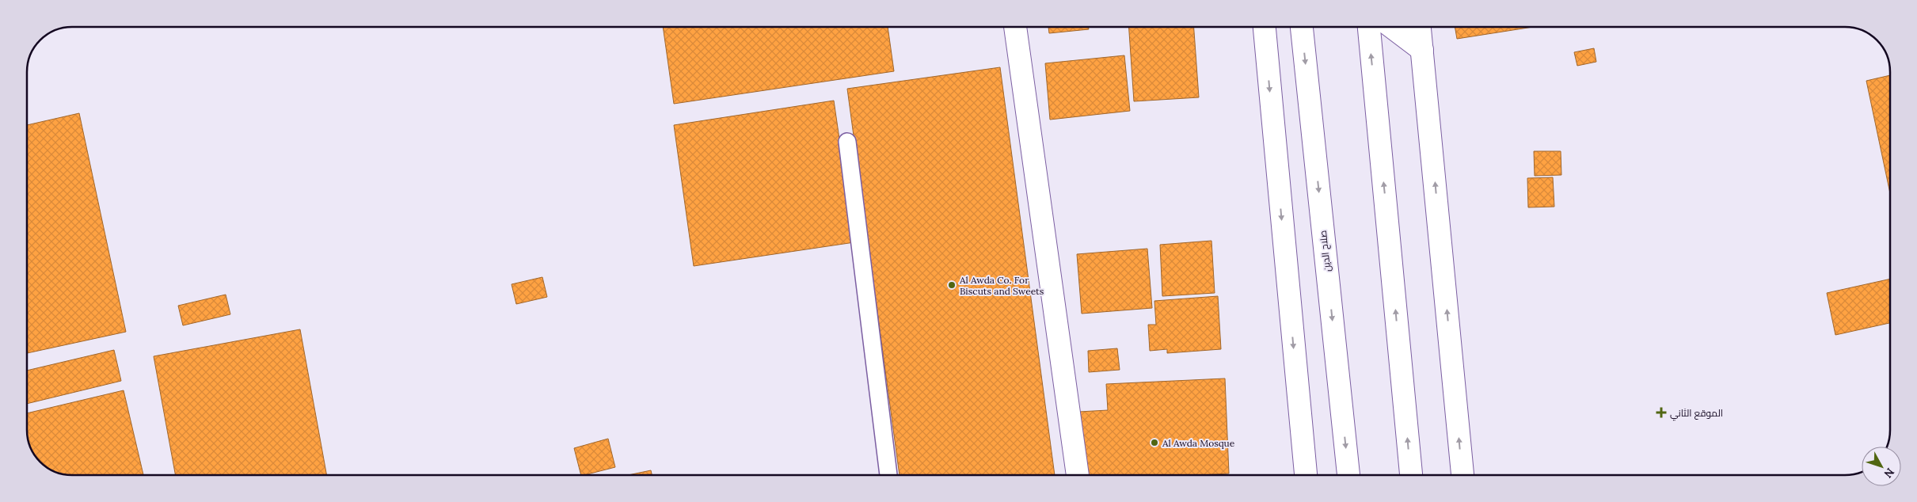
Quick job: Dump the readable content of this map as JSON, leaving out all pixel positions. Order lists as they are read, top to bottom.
{
  "streets": {
    "main road": ["صلاح الدين"]
  },
  "places": {
    "other": ["Al Awda Co. For Biscuts and Sweets", "Al Awda Mosque"],
    "health": ["الموقع الثاني"]
  },
  "north": "bottom right"
}
